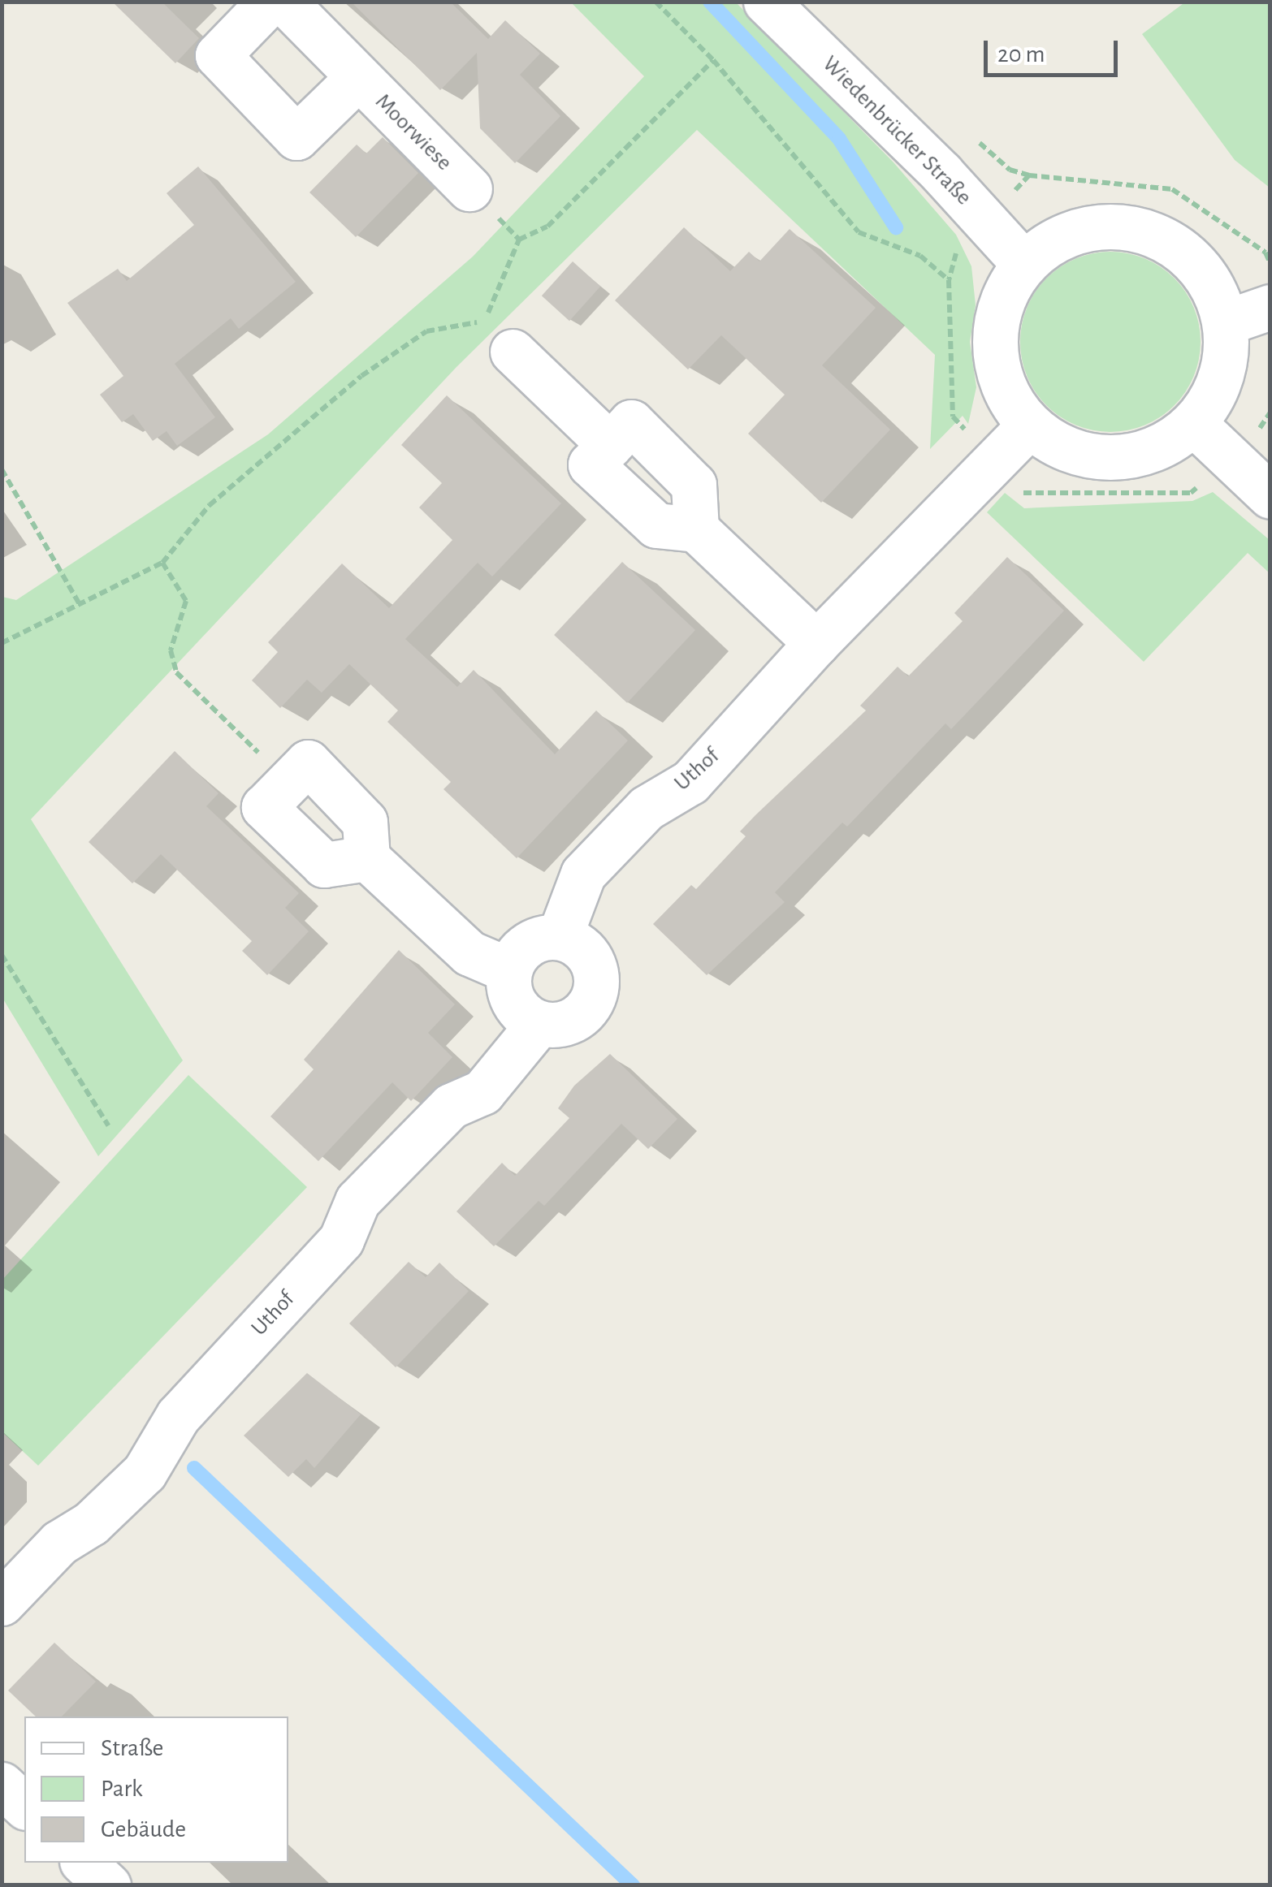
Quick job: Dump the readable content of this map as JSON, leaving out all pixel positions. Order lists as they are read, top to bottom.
{
  "streets": {
    "street": ["Wiedenbrücker Straße", "Moorwiese", "Uthof"]
  },
  "crossings": [
    ["Wiedenbrücker Straße", "Uthof"]
  ],
  "legend": ["Straße", "Park", "Gebäude"],
  "scale_bar": "20 m"
}
